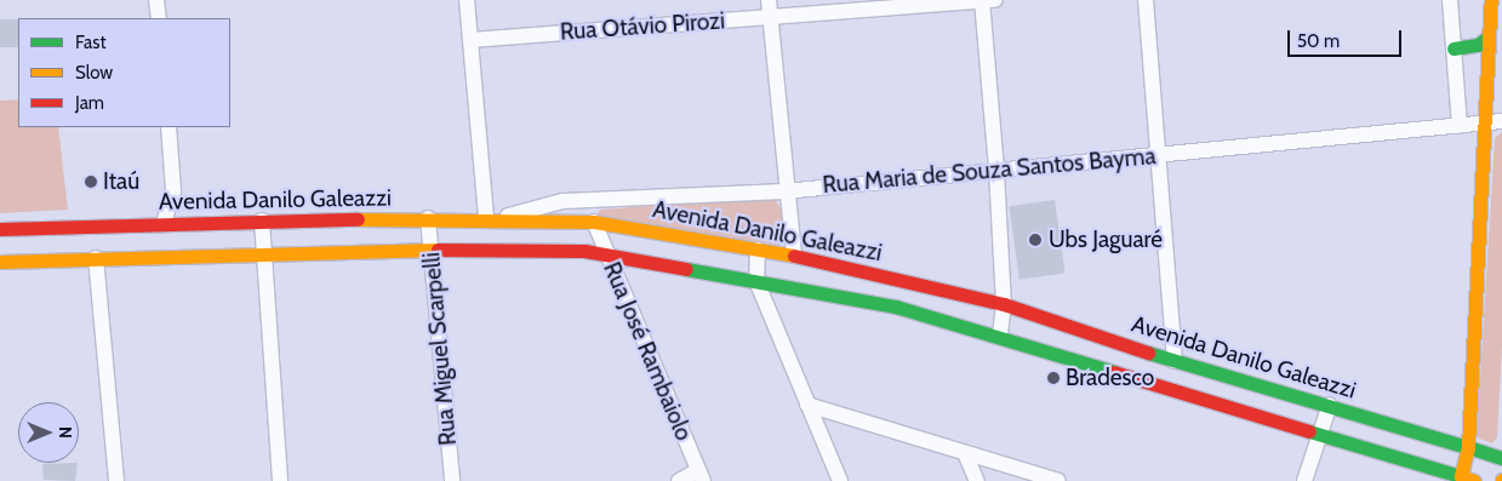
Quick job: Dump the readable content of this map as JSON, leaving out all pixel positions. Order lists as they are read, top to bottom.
{
  "streets": {
    "main road": ["Avenida Danilo Galeazzi"],
    "street": [
      "Rua Otávio Pirozi",
      "Rua Maria de Souza Santos Bayma",
      "Rua Miguel Scarpelli",
      "Rua José Rambaiolo"
    ]
  },
  "crossings": [
    ["Rua Maria de Souza Santos Bayma", "Avenida Danilo Galeazzi"],
    ["Avenida Danilo Galeazzi", "Rua Miguel Scarpelli"],
    ["Avenida Danilo Galeazzi", "Rua José Rambaiolo"]
  ],
  "places": ["Itaú", "Ubs Jaguaré", "Bradesco"],
  "legend": ["Fast", "Slow", "Jam"],
  "scale_bar": "50 m",
  "north": "right"
}
